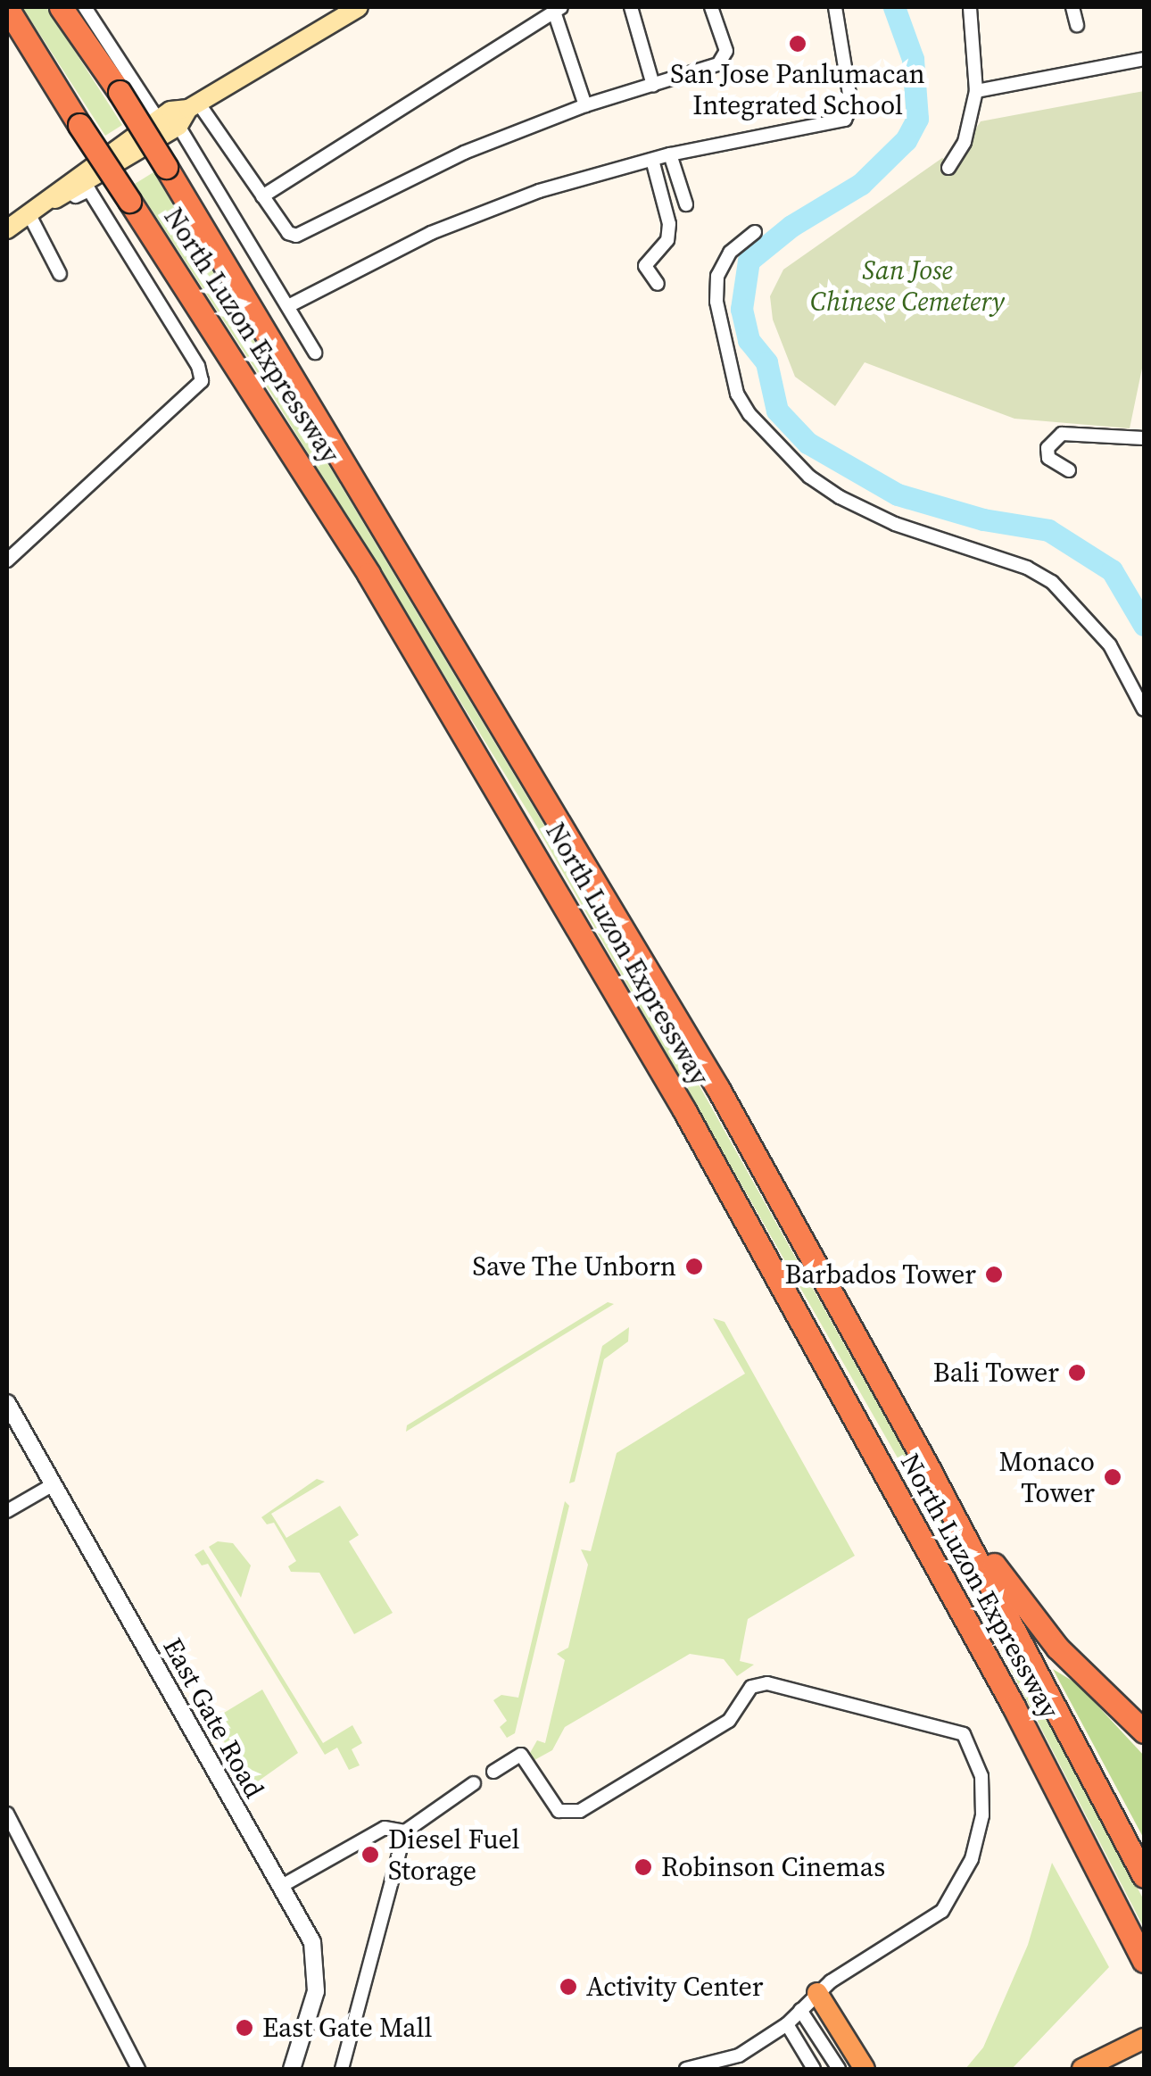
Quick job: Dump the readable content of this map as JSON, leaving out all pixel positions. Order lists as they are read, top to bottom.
{
  "streets": {
    "highway": ["North Luzon Expressway"],
    "street": ["East Gate Road"]
  },
  "parks": ["San Jose Chinese Cemetery"],
  "places": [
    "San Jose Panlumacan Integrated School",
    "Save The Unborn",
    "Barbados Tower",
    "Bali Tower",
    "Monaco Tower",
    "Diesel Fuel Storage",
    "Robinson Cinemas",
    "Activity Center",
    "East Gate Mall"
  ]
}
